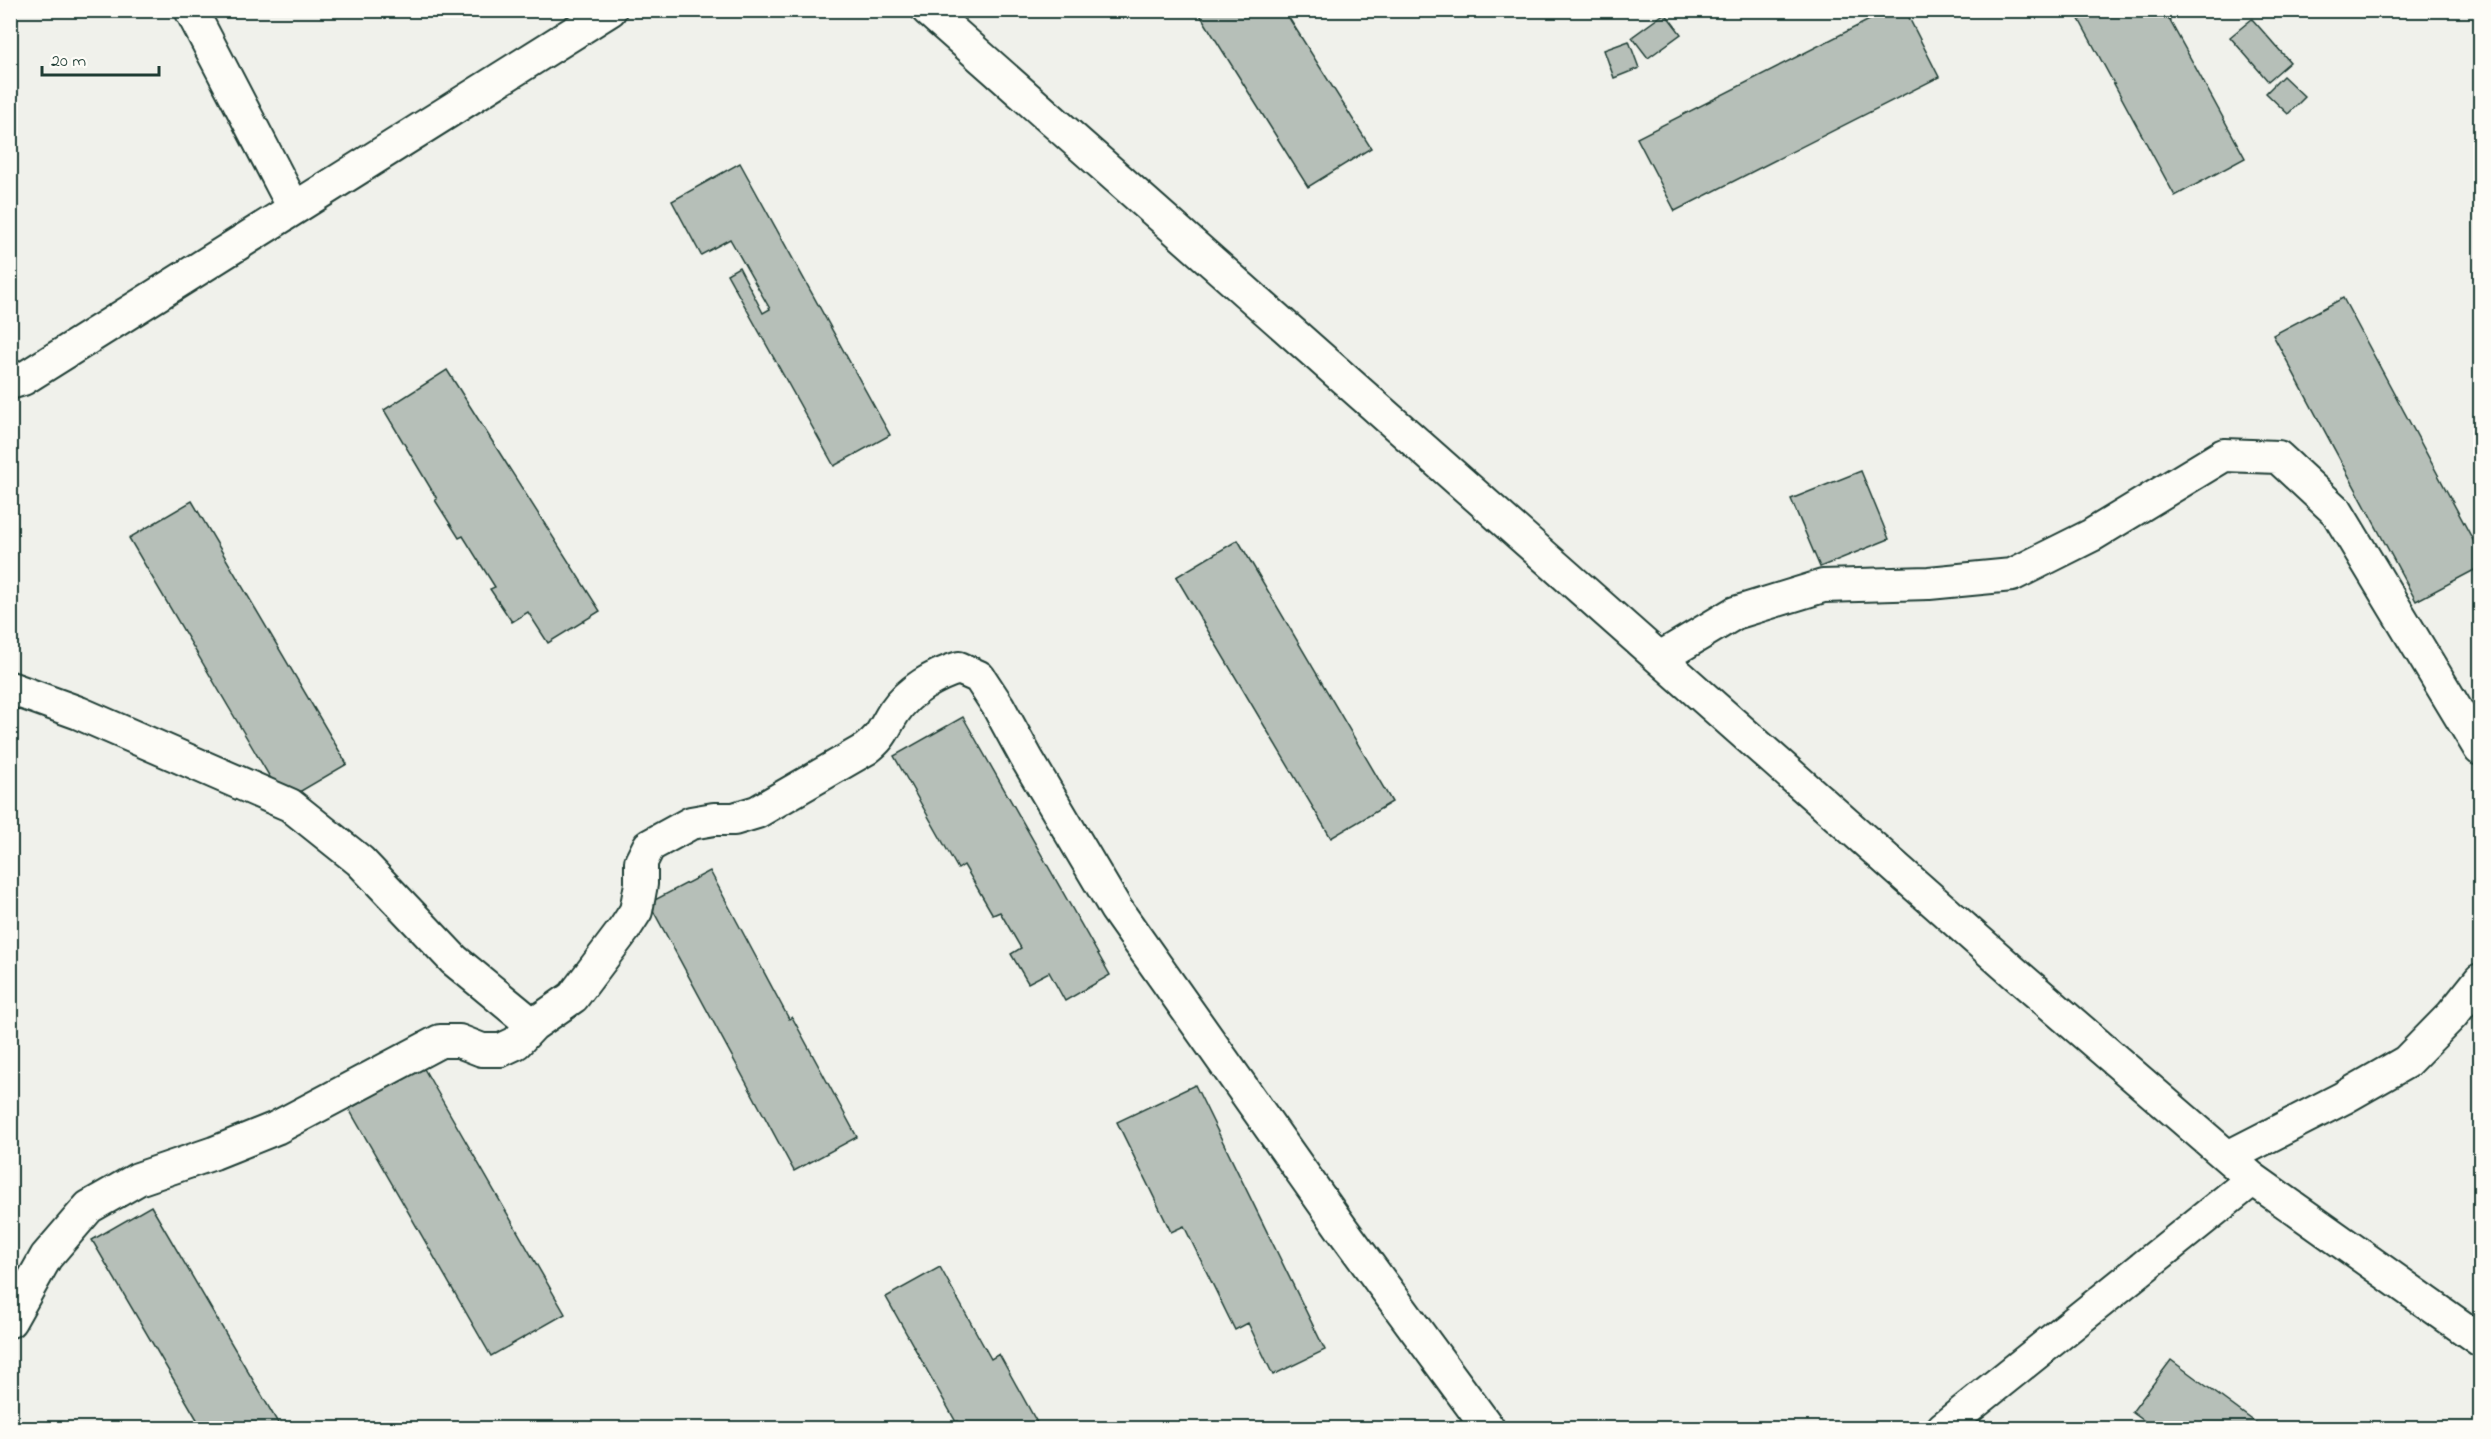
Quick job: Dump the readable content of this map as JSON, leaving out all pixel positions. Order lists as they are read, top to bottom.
{
  "scale_bar": "20 m"
}
